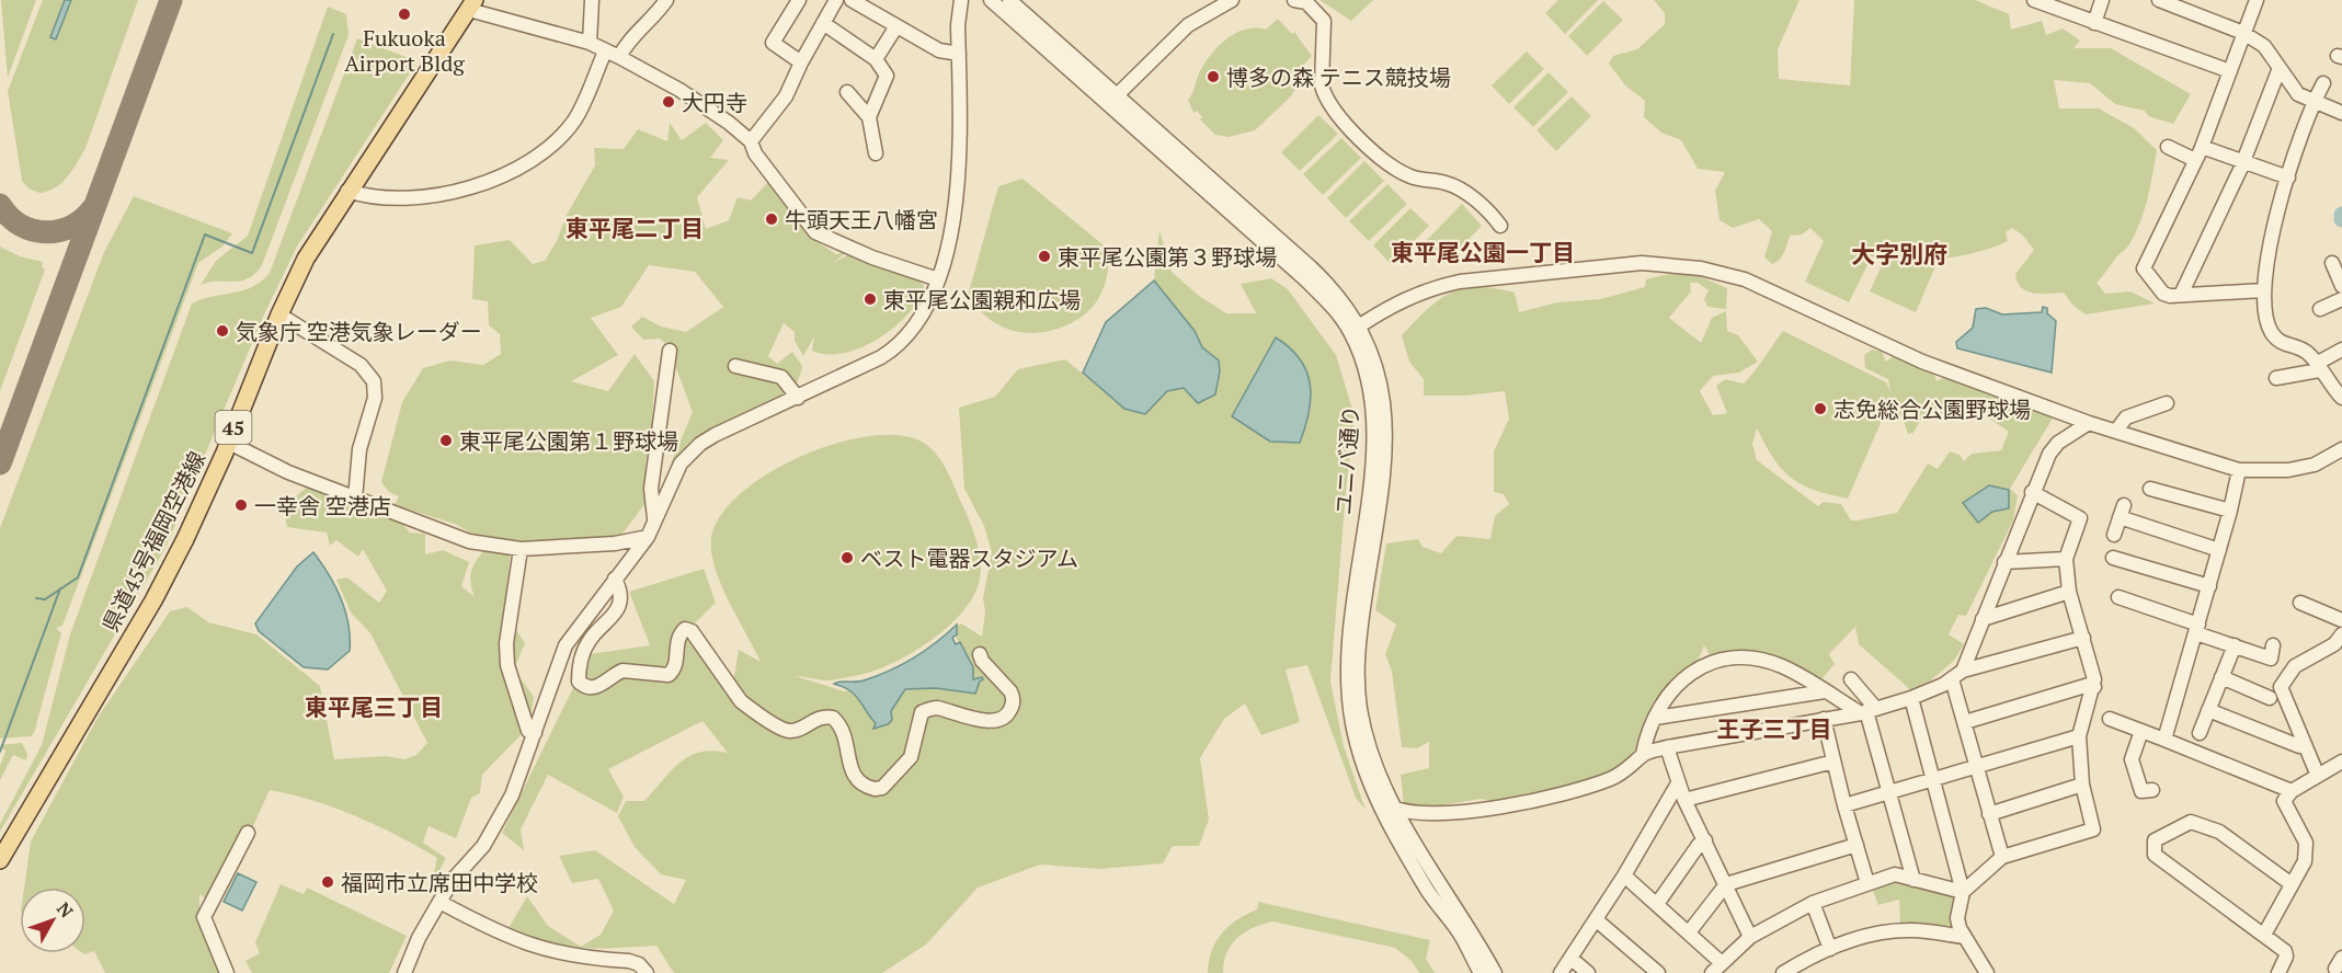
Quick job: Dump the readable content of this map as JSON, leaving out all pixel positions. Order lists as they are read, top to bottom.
{
  "streets": {
    "main road": ["45", "県道45号福岡空港線"],
    "street": ["ユニバ通り"]
  },
  "districts": [
    "東平尾二丁目",
    "東平尾公園一丁目",
    "大字別府",
    "東平尾三丁目",
    "王子三丁目"
  ],
  "places": [
    "Fukuoka Airport Bldg",
    "博多の森 テニス競技場",
    "大円寺",
    "牛頭天王八幡宮",
    "東平尾公園第３野球場",
    "東平尾公園親和広場",
    "気象庁 空港気象レーダー",
    "志免総合公園野球場",
    "東平尾公園第１野球場",
    "一幸舎 空港店",
    "ベスト電器スタジアム",
    "福岡市立席田中学校"
  ],
  "north": "top right"
}
